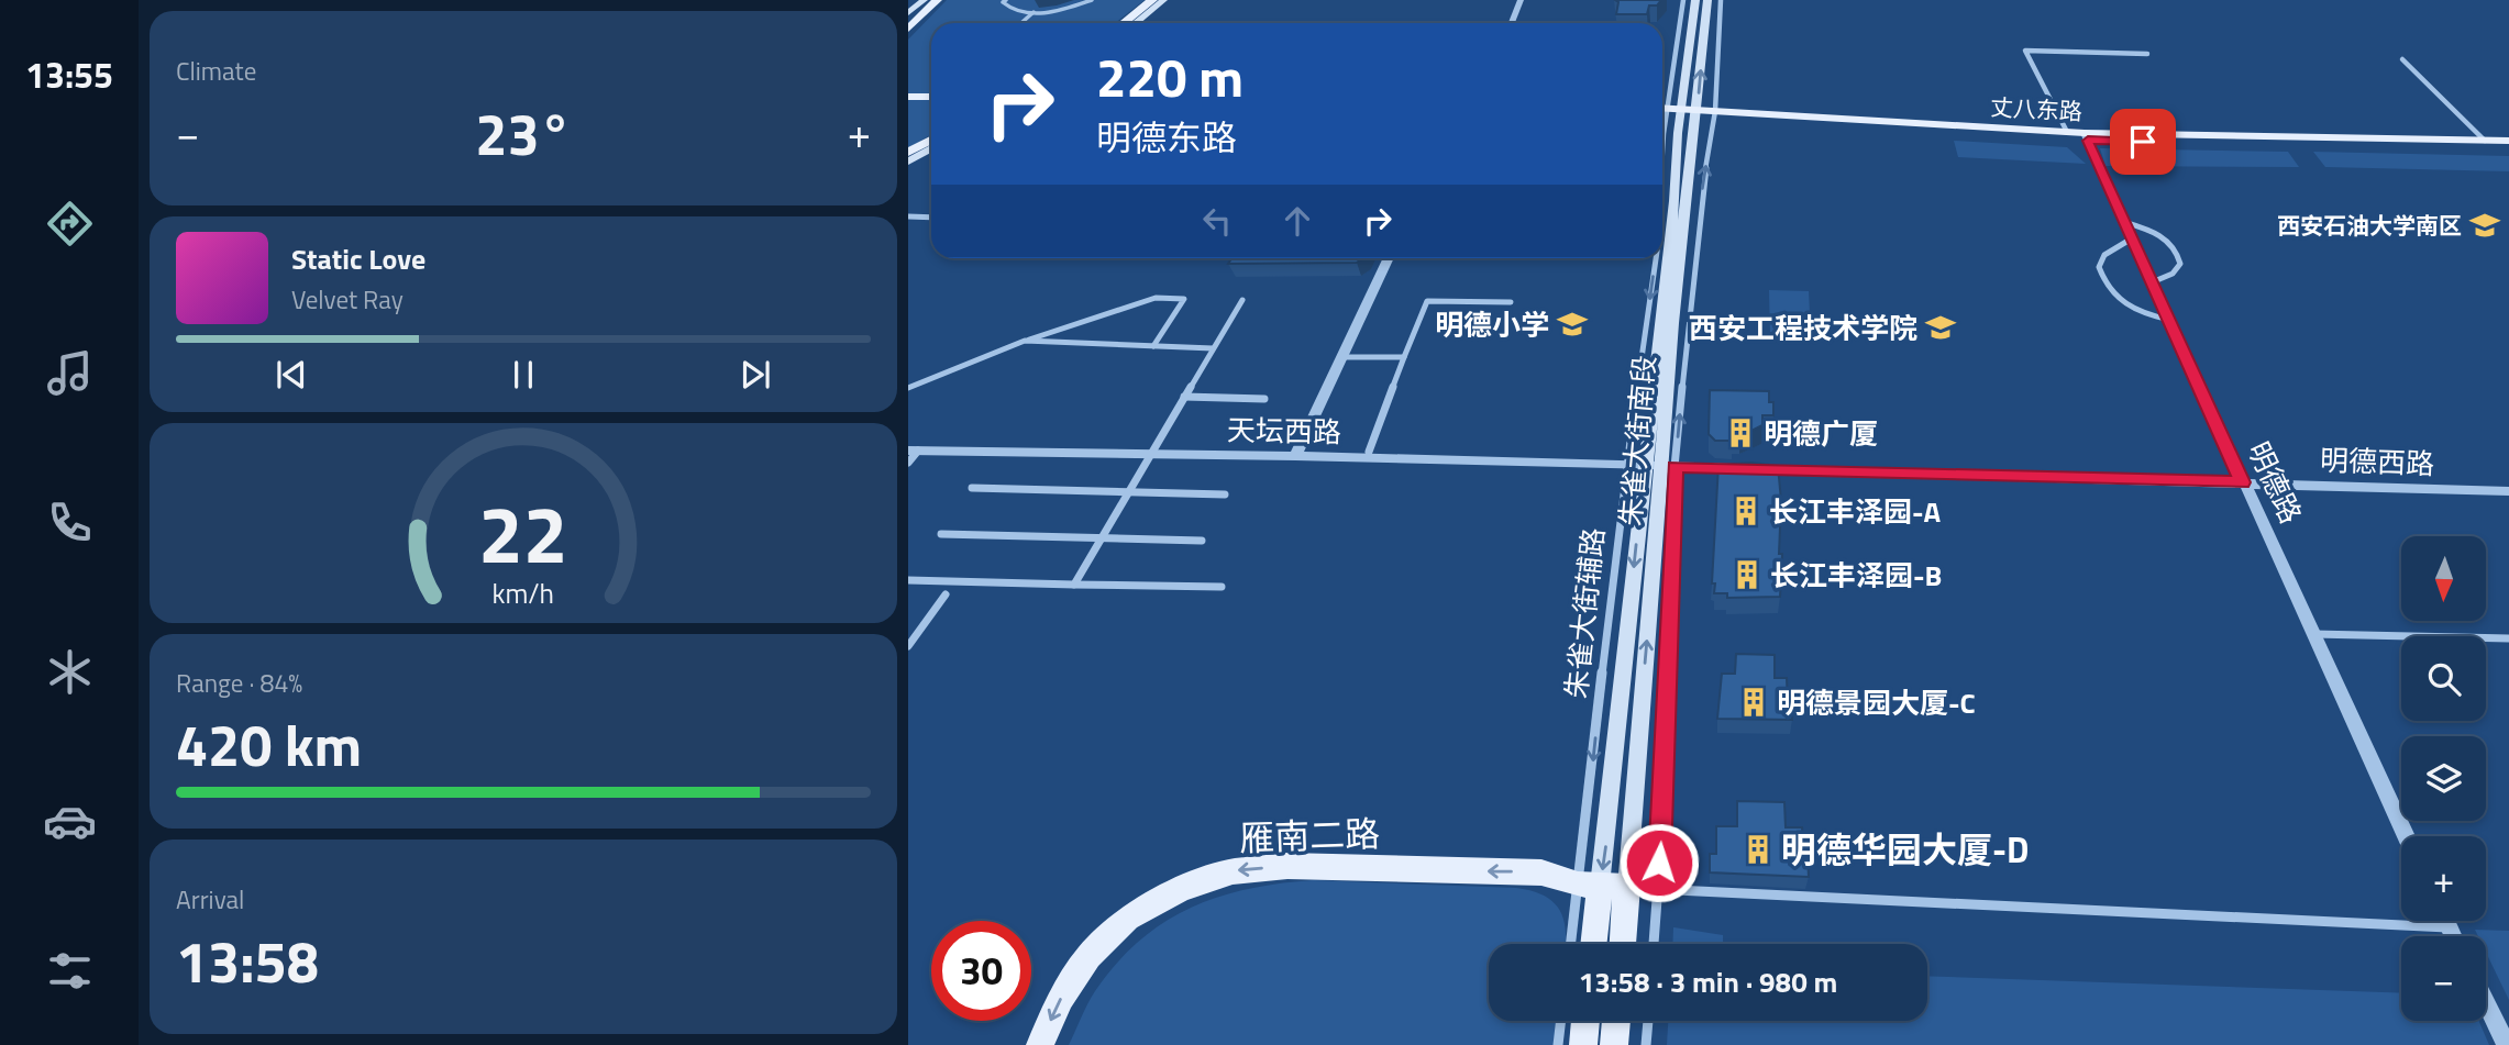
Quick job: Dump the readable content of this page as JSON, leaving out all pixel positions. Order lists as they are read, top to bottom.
{
  "streets": {
    "main road": ["丈八东路", "朱雀大街南段", "雁南二路"],
    "street": [
      "天坛西路",
      "明德西路",
      "明德路",
      "朱雀大街辅路"
    ]
  },
  "crossings": [
    ["丈八东路", "朱雀大街南段"],
    ["丈八东路", "明德路"],
    ["丈八东路", "朱雀大街辅路"],
    ["天坛西路", "朱雀大街南段"],
    ["天坛西路", "明德西路"],
    ["天坛西路", "朱雀大街辅路"],
    ["朱雀大街南段", "明德西路"],
    ["朱雀大街南段", "朱雀大街辅路"],
    ["朱雀大街南段", "雁南二路"],
    ["明德西路", "明德路"],
    ["朱雀大街辅路", "雁南二路"]
  ],
  "one_way": ["雁南二路"],
  "places": {
    "school or university": ["西安石油大学南区", "明德小学", "西安工程技术学院"],
    "building": [
      "明德广厦",
      "长江丰泽园-A",
      "长江丰泽园-B",
      "明德景园大厦-C",
      "明德华园大厦-D"
    ]
  },
  "north": "bottom",
  "page": {
    "tabs": "13:55",
    "tile": [
      "Climate",
      ["Range · 84%", "420 km"],
      ["Arrival", "13:58"]
    ],
    "turn": ["220 m", "明德东路"],
    "heat": ["−", "23°", "+"],
    "song": ["Static Love", "Velvet Ray"],
    "map_buttons": ["+", "−"],
    "limit": "30",
    "trip": "13:58 · 3 min · 980 m",
    "gauge": ["22", "km/h"]
  }
}
